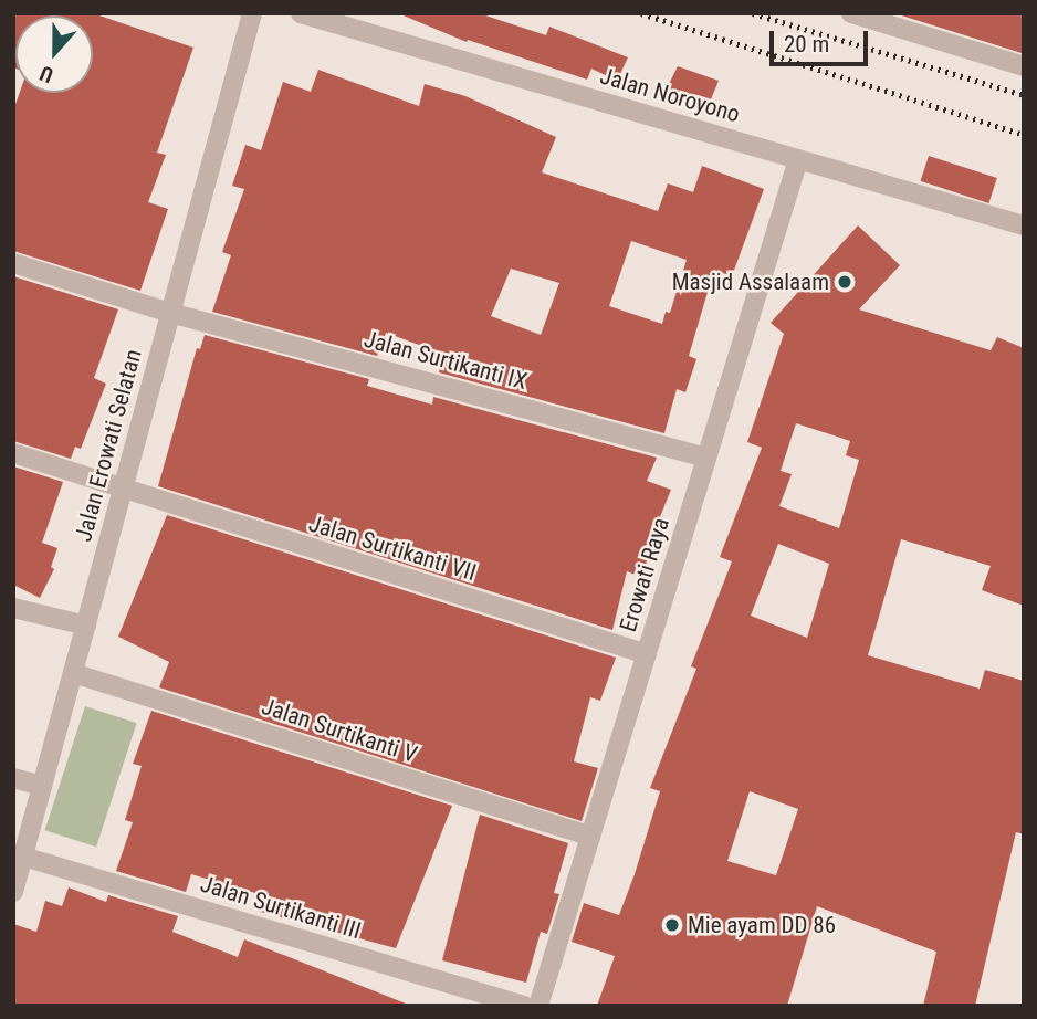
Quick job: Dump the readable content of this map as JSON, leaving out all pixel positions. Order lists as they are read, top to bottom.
{
  "streets": {
    "street": [
      "Jalan Noroyono",
      "Jalan Surtikanti IX",
      "Jalan Erowati Selatan",
      "Jalan Surtikanti VII",
      "Erowati Raya",
      "Jalan Surtikanti V",
      "Jalan Surtikanti III"
    ]
  },
  "crossings": [
    ["Jalan Noroyono", "Erowati Raya"],
    ["Jalan Surtikanti IX", "Jalan Erowati Selatan"],
    ["Jalan Surtikanti IX", "Erowati Raya"],
    ["Jalan Erowati Selatan", "Jalan Surtikanti VII"],
    ["Jalan Erowati Selatan", "Jalan Surtikanti V"],
    ["Jalan Erowati Selatan", "Jalan Surtikanti III"],
    ["Jalan Surtikanti VII", "Erowati Raya"],
    ["Erowati Raya", "Jalan Surtikanti V"]
  ],
  "places": ["Masjid Assalaam", "Mie ayam DD 86"],
  "scale_bar": "20 m",
  "north": "bottom"
}
